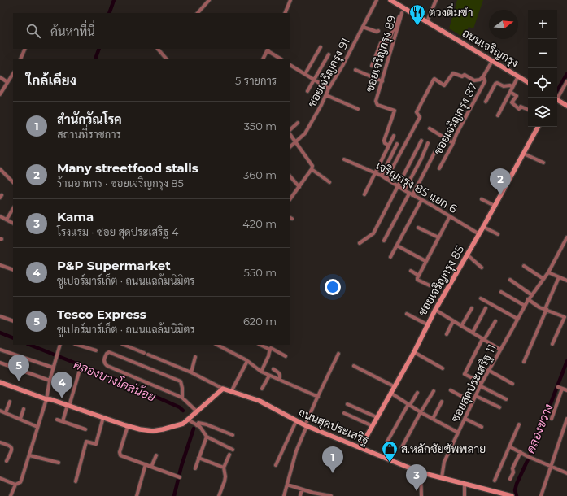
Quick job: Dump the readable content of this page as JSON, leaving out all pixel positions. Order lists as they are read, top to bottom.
{
  "streets": {
    "street": [
      "ถนนเจริญกรุง",
      "ซอยเจริญกรุง 89",
      "ซอยเจริญกรุง 91",
      "ซอยเจริญกรุง 87",
      "เจริญกรุง 85 แยก 6",
      "ซอยเจริญกรุง 85",
      "ซอยสุดประเสริฐ 11",
      "ถนนสุดประเสริฐ"
    ]
  },
  "crossings": [
    ["ถนนเจริญกรุง", "ซอยเจริญกรุง 89"],
    ["ถนนเจริญกรุง", "ซอยเจริญกรุง 87"],
    ["เจริญกรุง 85 แยก 6", "ซอยเจริญกรุง 85"],
    ["ซอยเจริญกรุง 85", "ถนนสุดประเสริฐ"],
    ["ซอยสุดประเสริฐ 11", "ถนนสุดประเสริฐ"]
  ],
  "water": ["คลองบางโคล่น้อย", "คลองขวาง"],
  "places": {
    "restaurant": ["ตวงติ่มซำ"],
    "shop": ["ส.หลักชัยซัพพลาย"]
  },
  "north": "right",
  "page": {
    "map_buttons": ["+", "−"],
    "search": "ค้นหาที่นี่",
    "heading": ["ใกล้เคียง", "5 รายการ"],
    "list": [
      {
        "mark": "1",
        "name": "สำนักวัณโรค",
        "note": "สถานที่ราชการ",
        "value": "350 m"
      },
      {
        "mark": "2",
        "name": "Many streetfood stalls",
        "note": "ร้านอาหาร · ซอยเจริญกรุง 85",
        "value": "360 m"
      },
      {
        "mark": "3",
        "name": "Kama",
        "note": "โรงแรม · ซอย สุดประเสริฐ 4",
        "value": "420 m"
      },
      {
        "mark": "4",
        "name": "P&P Supermarket",
        "note": "ซูเปอร์มาร์เก็ต · ถนนแฉล้มนิมิตร",
        "value": "550 m"
      },
      {
        "mark": "5",
        "name": "Tesco Express",
        "note": "ซูเปอร์มาร์เก็ต · ถนนแฉล้มนิมิตร",
        "value": "620 m"
      }
    ],
    "pins": [
      "2",
      "5",
      "4",
      "1",
      "3"
    ]
  }
}
